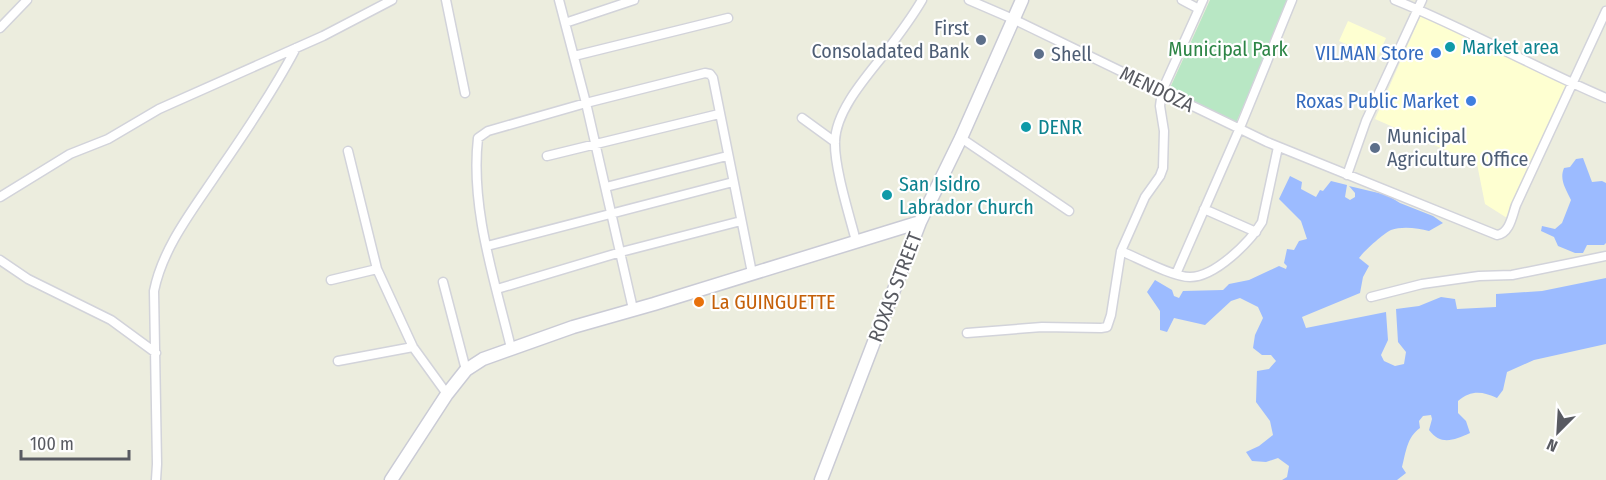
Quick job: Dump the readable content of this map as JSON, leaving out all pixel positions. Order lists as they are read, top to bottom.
{
  "streets": {
    "street": ["MENDOZA", "ROXAS STREET"]
  },
  "crossings": [
    ["MENDOZA", "ROXAS STREET"]
  ],
  "parks": ["Municipal Park"],
  "places": [
    "First Consoladated Bank",
    "Market area",
    "VILMAN Store",
    "Shell",
    "Roxas Public Market",
    "DENR",
    "Municipal Agriculture Office",
    "San Isidro Labrador Church",
    "La GUINGUETTE"
  ],
  "scale_bar": "100 m",
  "north": "bottom left"
}
